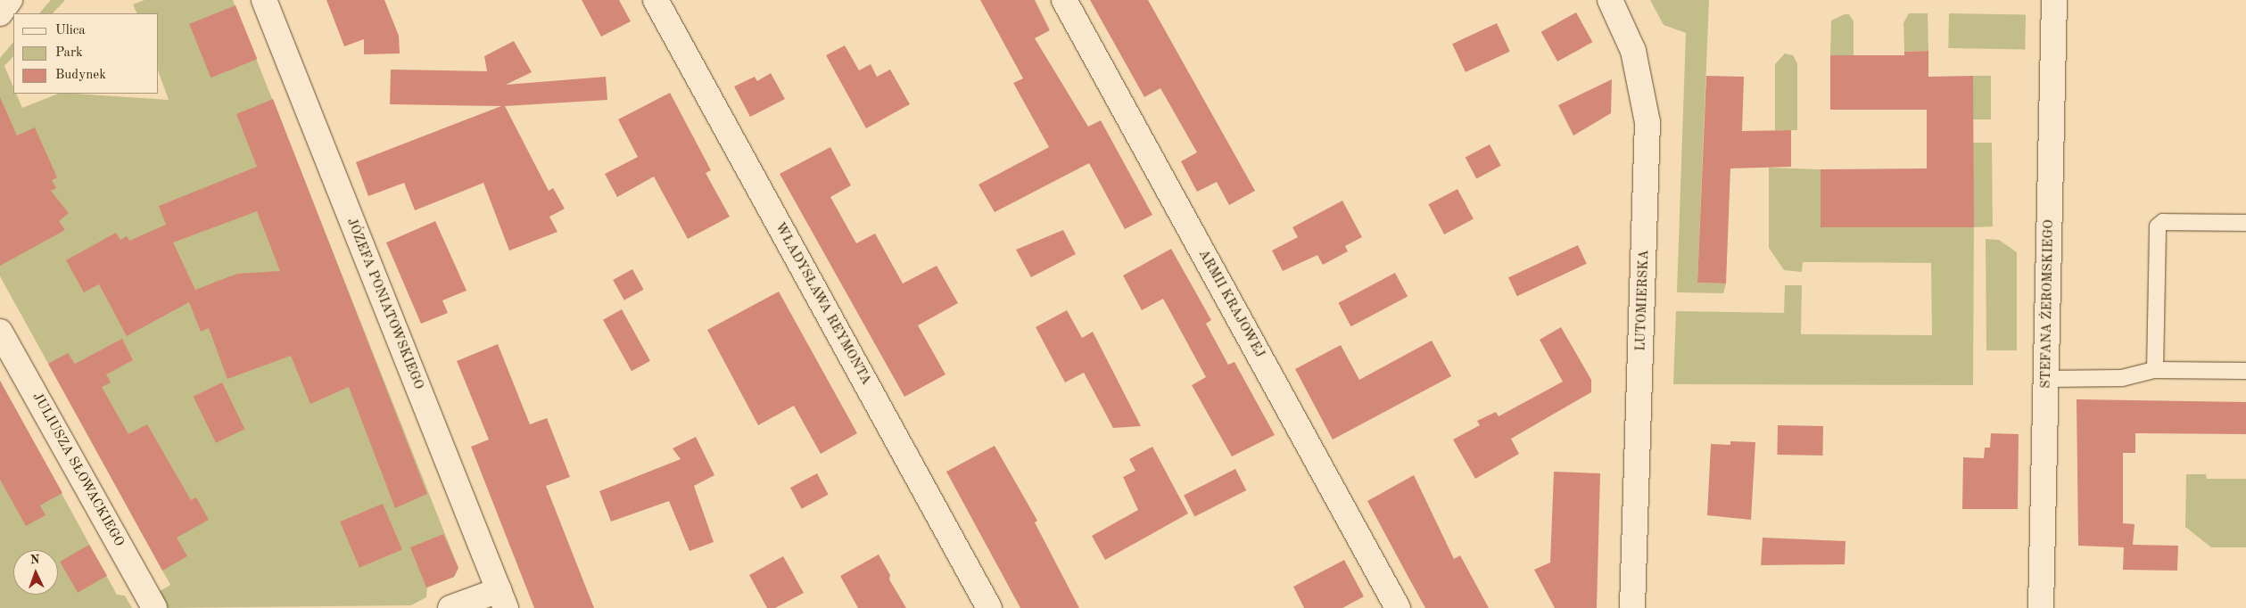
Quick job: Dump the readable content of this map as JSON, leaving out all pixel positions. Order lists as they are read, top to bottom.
{
  "streets": {
    "street": [
      "LUTOMIERSKA",
      "JÓZEFA PONIATOWSKIEGO",
      "WŁADYSŁAWA REYMONTA",
      "ARMII KRAJOWEJ",
      "STEFANA ŻEROMSKIEGO",
      "JULIUSZA SŁOWACKIEGO"
    ]
  },
  "legend": ["Ulica", "Park", "Budynek"],
  "north": "top"
}
